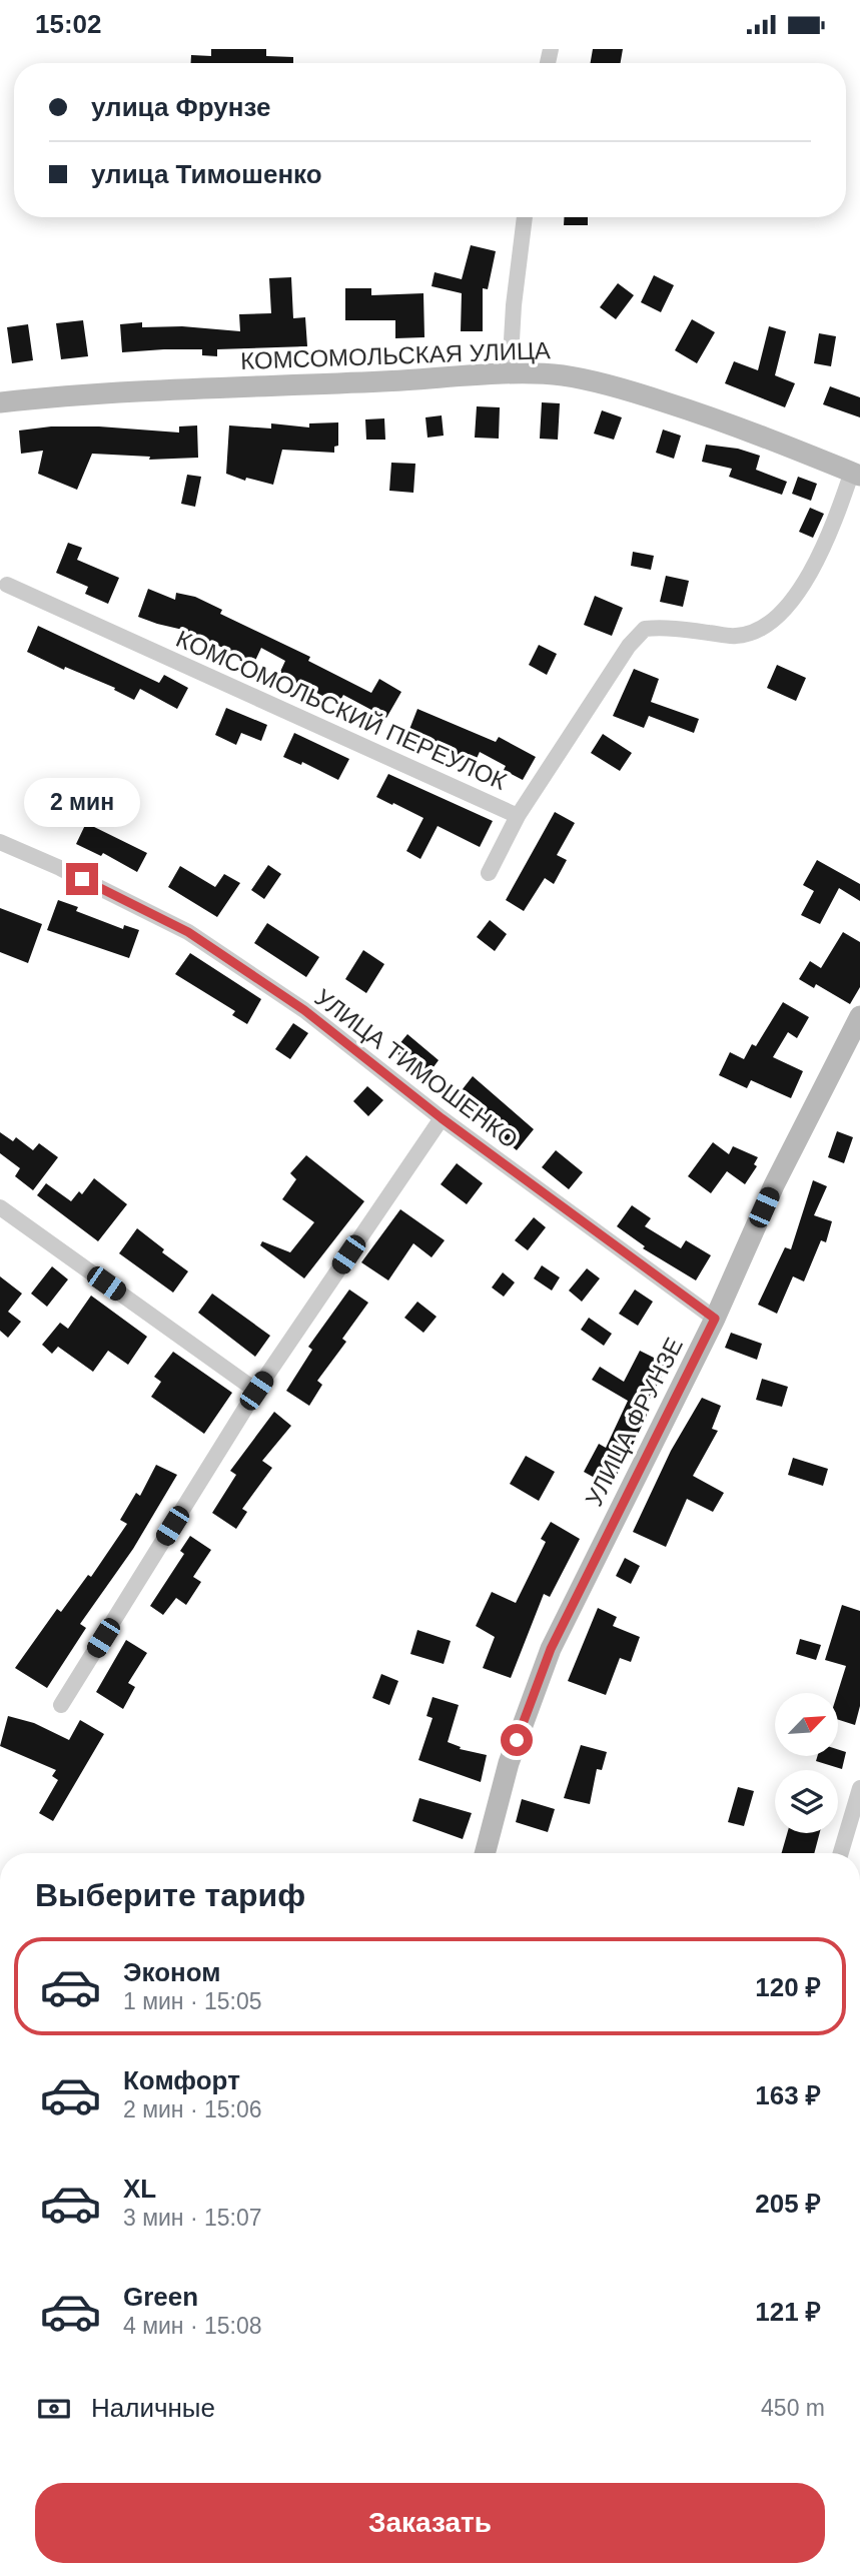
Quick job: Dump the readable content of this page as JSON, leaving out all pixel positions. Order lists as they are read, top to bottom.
{
  "streets": {
    "street": [
      "КОМСОМОЛЬСКАЯ УЛИЦА",
      "КОМСОМОЛЬСКИЙ ПЕРЕУЛОК",
      "УЛИЦА ТИМОШЕНКО",
      "УЛИЦА ФРУНЗЕ"
    ]
  },
  "crossings": [
    ["КОМСОМОЛЬСКАЯ УЛИЦА", "КОМСОМОЛЬСКИЙ ПЕРЕУЛОК"],
    ["УЛИЦА ТИМОШЕНКО", "УЛИЦА ФРУНЗЕ"]
  ],
  "north": "top right",
  "page": {
    "status": "15:02",
    "banner": ["улица Фрунзе", "улица Тимошенко"],
    "bubble": "2 мин",
    "heading": "Выберите тариф",
    "list": [
      {
        "name": "Эконом",
        "note": "1 мин · 15:05",
        "value": "120 ₽"
      },
      {
        "name": "Комфорт",
        "note": "2 мин · 15:06",
        "value": "163 ₽"
      },
      {
        "name": "XL",
        "note": "3 мин · 15:07",
        "value": "205 ₽"
      },
      {
        "name": "Green",
        "note": "4 мин · 15:08",
        "value": "121 ₽"
      }
    ],
    "pay": ["Наличные", "450 m"],
    "buttons": "Заказать"
  }
}
